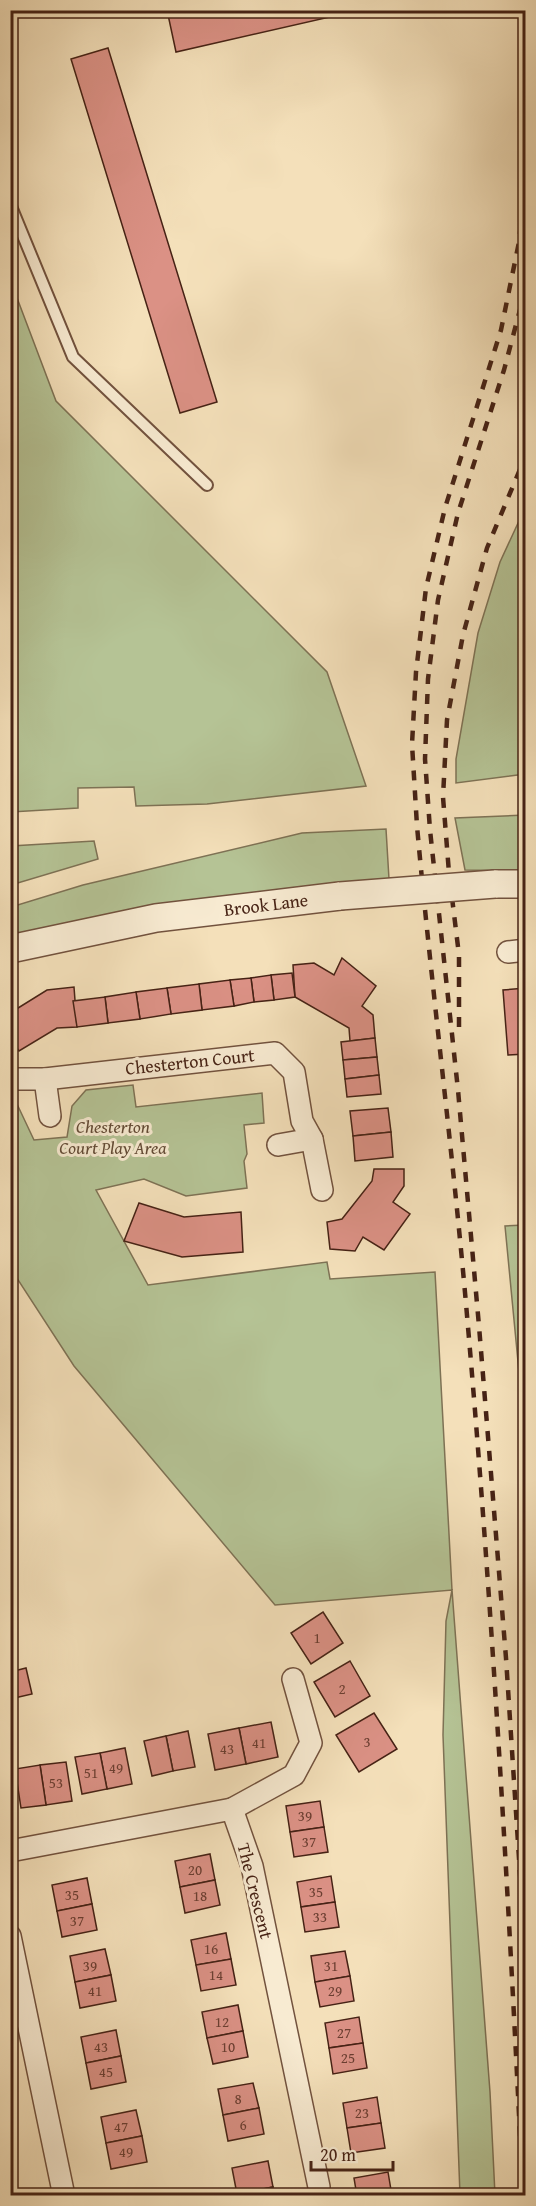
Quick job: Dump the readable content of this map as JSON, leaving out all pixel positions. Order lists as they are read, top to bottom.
{
  "streets": {
    "street": ["Brook Lane", "Chesterton Court", "The Crescent"]
  },
  "parks": ["Chesterton Court Play Area"],
  "house_numbers": [
    "1",
    "2",
    "3",
    "41",
    "43",
    "49",
    "51",
    "53",
    "39",
    "37",
    "20",
    "35",
    "35",
    "18",
    "33",
    "37",
    "16",
    "39",
    "31",
    "14",
    "41",
    "29",
    "12",
    "27",
    "43",
    "10",
    "25",
    "45",
    "8",
    "23",
    "6",
    "47",
    "49"
  ],
  "scale_bar": "20 m"
}
